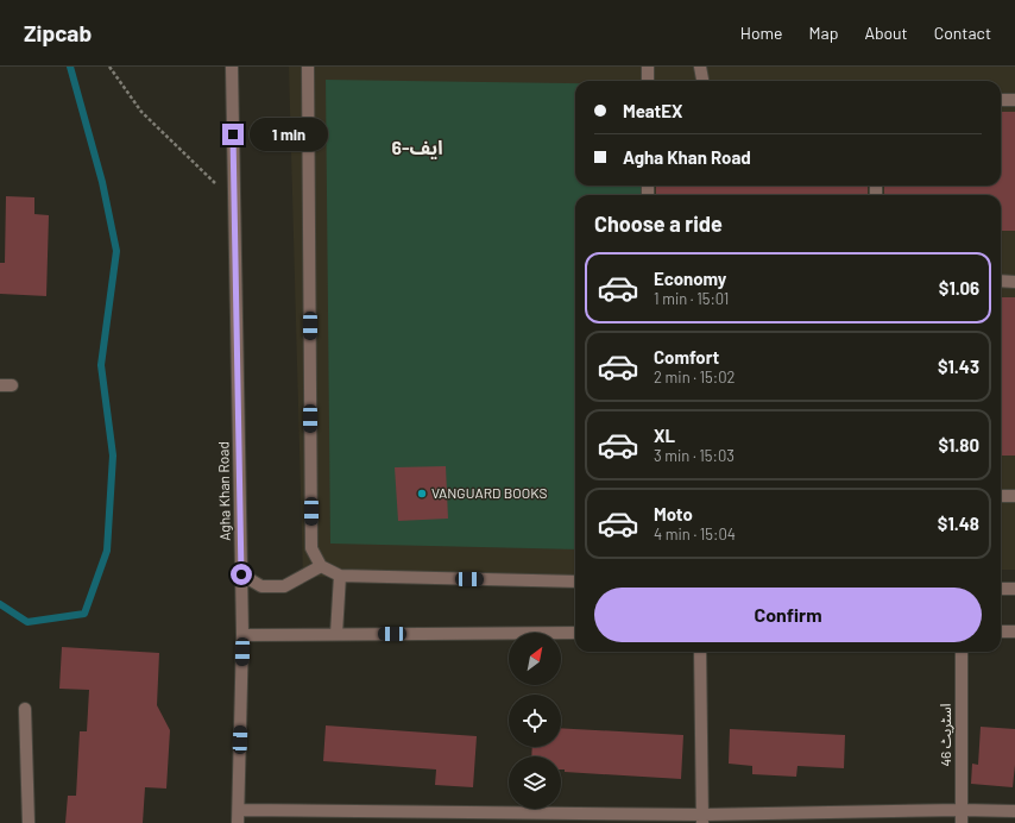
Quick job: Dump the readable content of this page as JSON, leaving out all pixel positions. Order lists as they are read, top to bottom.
{
  "streets": {
    "street": ["Agha Khan Road", "اسٹریٹ 46"]
  },
  "districts": ["ایف-6"],
  "places": ["VANGUARD BOOKS"],
  "north": "top right",
  "page": {
    "header": "Zipcab",
    "nav": [
      "Home",
      "Map",
      "About",
      "Contact"
    ],
    "banner": ["MeatEX", "Agha Khan Road"],
    "bubble": "1 min",
    "heading": "Choose a ride",
    "list": [
      {
        "name": "Economy",
        "note": "1 min · 15:01",
        "value": "$1.06"
      },
      {
        "name": "Comfort",
        "note": "2 min · 15:02",
        "value": "$1.43"
      },
      {
        "name": "XL",
        "note": "3 min · 15:03",
        "value": "$1.80"
      },
      {
        "name": "Moto",
        "note": "4 min · 15:04",
        "value": "$1.48"
      }
    ],
    "buttons": "Confirm"
  }
}
